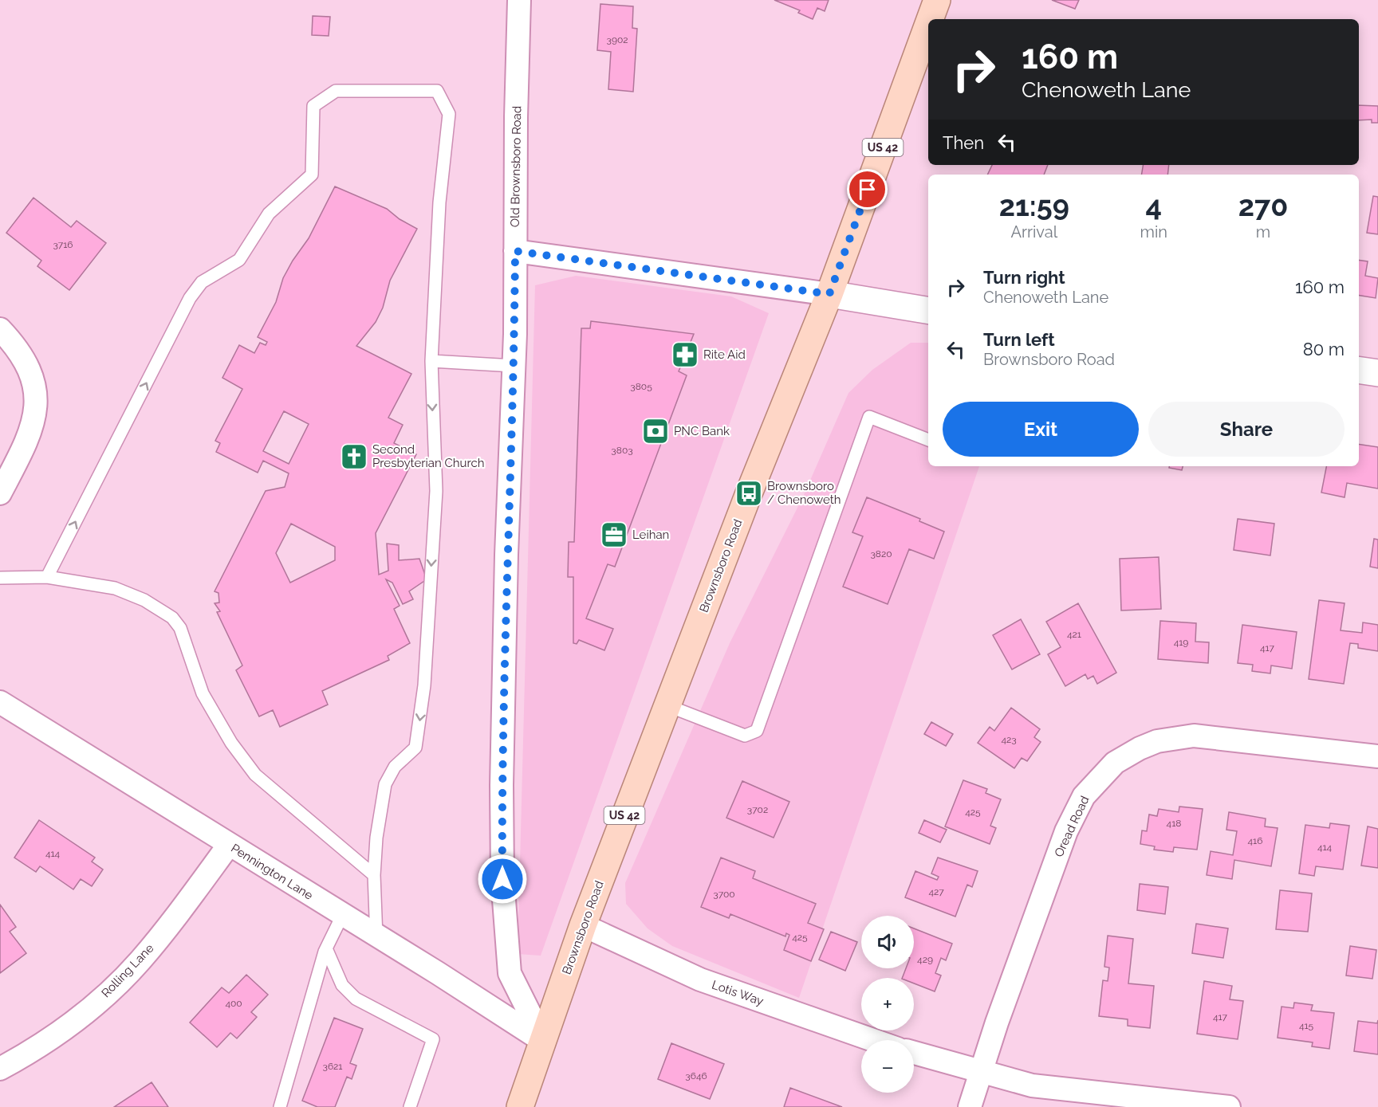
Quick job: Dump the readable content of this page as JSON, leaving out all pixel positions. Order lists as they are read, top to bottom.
{
  "streets": {
    "main road": ["US 42", "Brownsboro Road"],
    "street": [
      "Old Brownsboro Road",
      "Oread Road",
      "Pennington Lane",
      "Rolling Lane",
      "Lotis Way"
    ]
  },
  "crossings": [
    ["Old Brownsboro Road", "Brownsboro Road"],
    ["Old Brownsboro Road", "Pennington Lane"],
    ["Brownsboro Road", "Pennington Lane"],
    ["Brownsboro Road", "Lotis Way"],
    ["Pennington Lane", "Rolling Lane"]
  ],
  "places": {
    "pharmacy": ["Rite Aid"],
    "bank": ["PNC Bank"],
    "church": ["Second Presbyterian Church"],
    "bus stop": ["Brownsboro / Chenoweth"],
    "office": ["Leihan"]
  },
  "house_numbers": [
    "3902",
    "3716",
    "3805",
    "3803",
    "3820",
    "421",
    "419",
    "417",
    "423",
    "3702",
    "425",
    "418",
    "416",
    "414",
    "414",
    "427",
    "3700",
    "425",
    "429",
    "400",
    "417",
    "415",
    "3621",
    "3646"
  ],
  "page": {
    "turn": ["160 m", "Chenoweth Lane"],
    "then": "Then",
    "eta": [
      "21:59",
      "Arrival",
      "4",
      "min",
      "270",
      "m"
    ],
    "list": [
      {
        "name": "Turn right",
        "note": "Chenoweth Lane",
        "value": "160 m"
      },
      {
        "name": "Turn left",
        "note": "Brownsboro Road",
        "value": "80 m"
      }
    ],
    "buttons": ["Exit", "Share"],
    "map_buttons": ["+", "−"]
  }
}
